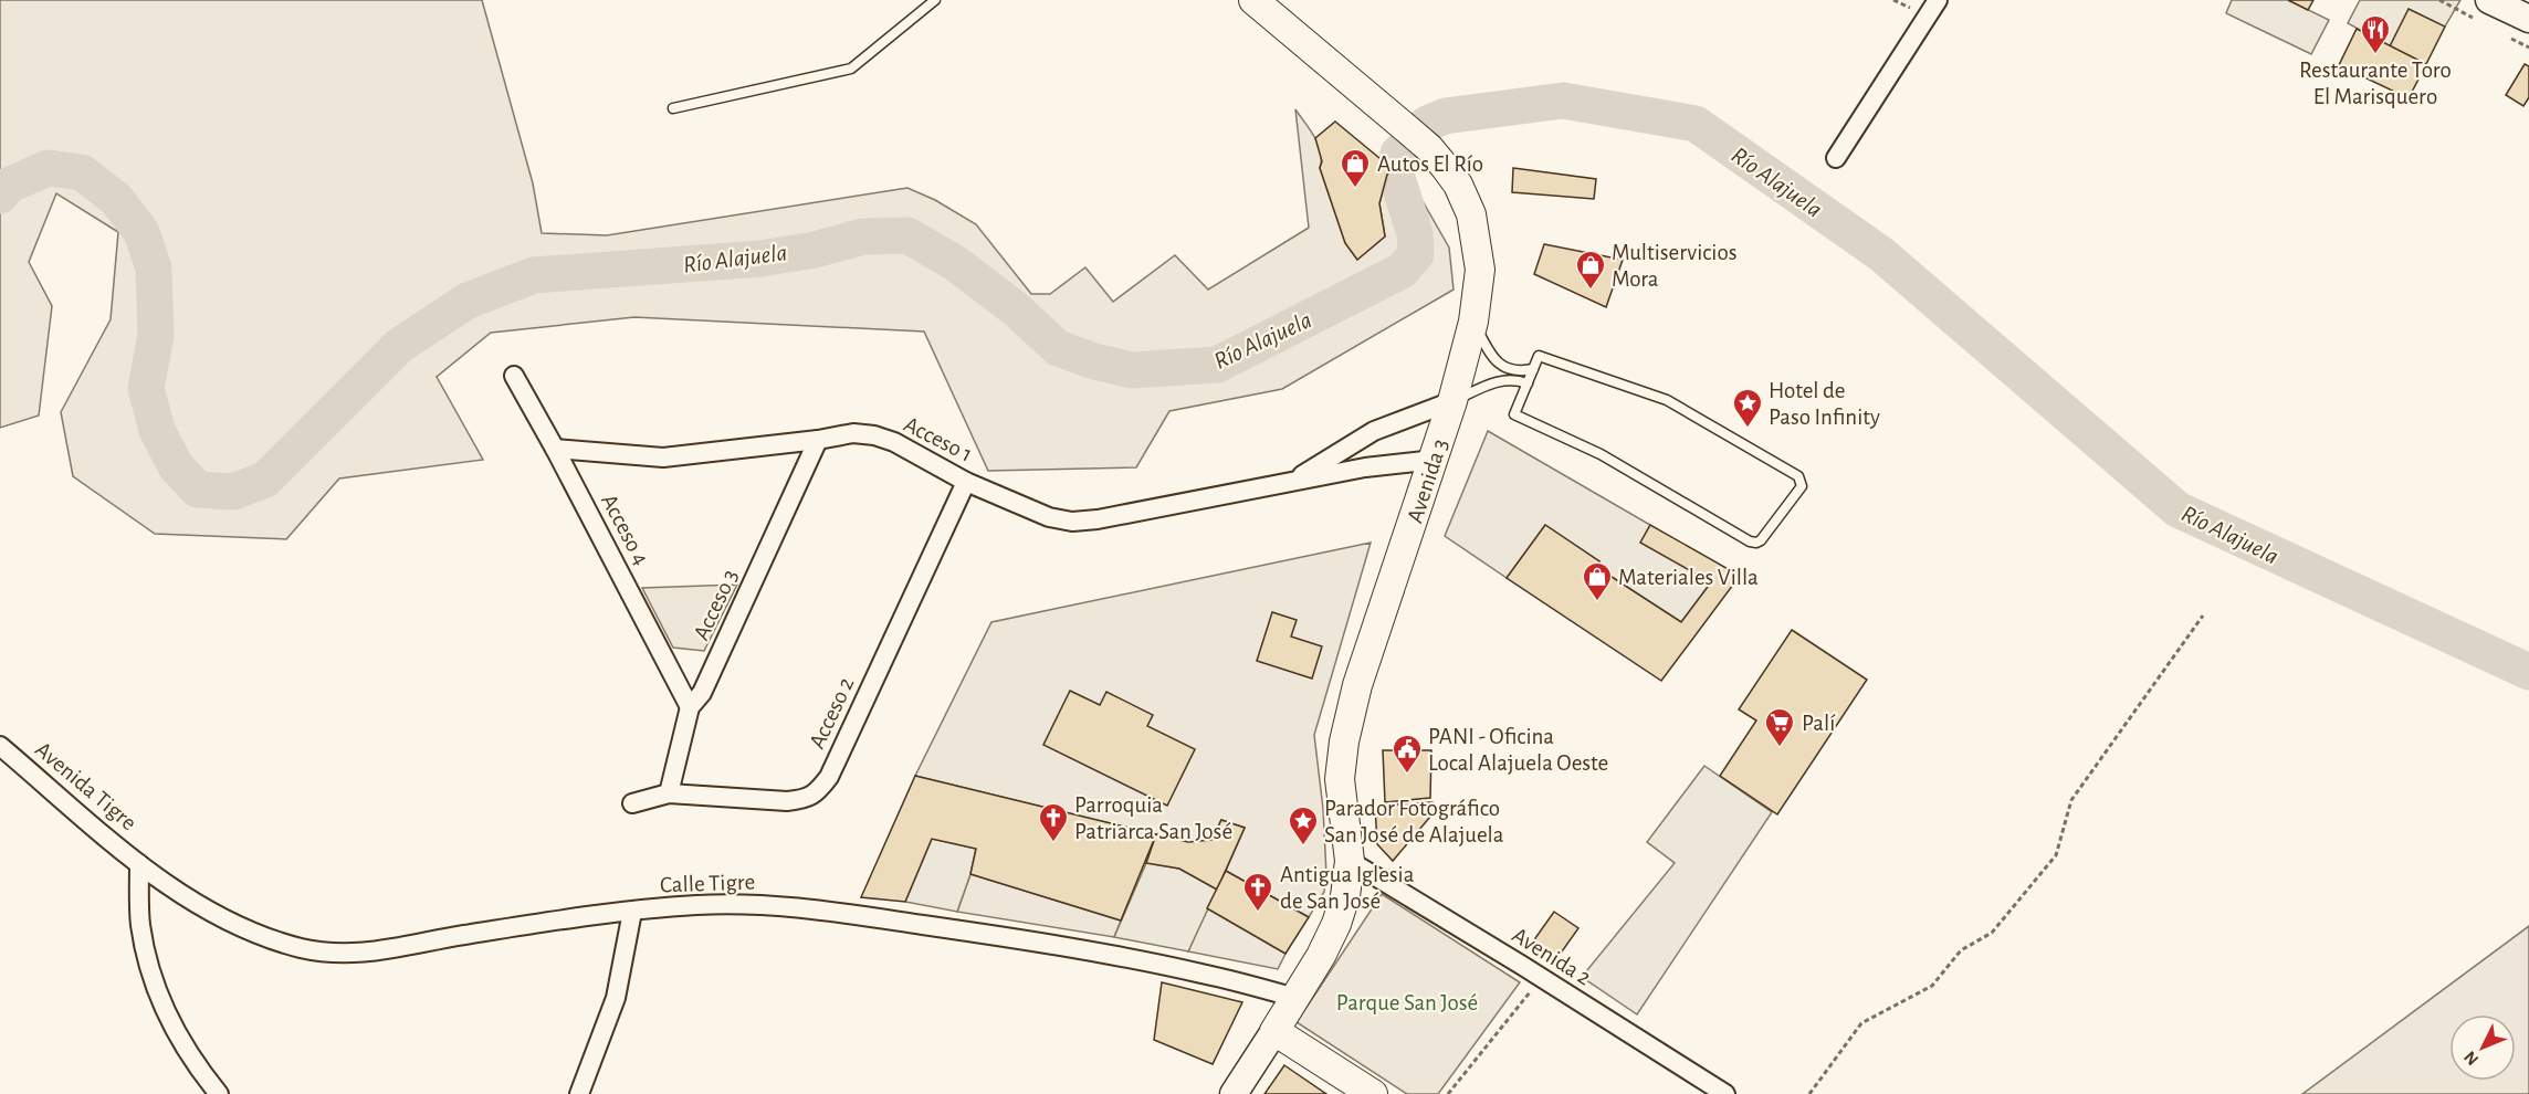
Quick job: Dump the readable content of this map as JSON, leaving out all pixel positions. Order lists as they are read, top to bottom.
{
  "streets": {
    "main road": ["Avenida 3"],
    "street": [
      "Acceso 1",
      "Acceso 4",
      "Acceso 3",
      "Acceso 2",
      "Avenida Tigre",
      "Calle Tigre",
      "Avenida 2"
    ]
  },
  "crossings": [
    ["Acceso 1", "Avenida 3"],
    ["Acceso 1", "Acceso 4"],
    ["Acceso 1", "Acceso 3"],
    ["Acceso 1", "Acceso 2"],
    ["Avenida 3", "Calle Tigre"],
    ["Avenida 3", "Avenida 2"],
    ["Acceso 4", "Acceso 3"],
    ["Acceso 3", "Acceso 2"],
    ["Avenida Tigre", "Calle Tigre"]
  ],
  "water": ["Río Alajuela"],
  "parks": ["Parque San José"],
  "places": {
    "restaurant": ["Restaurante Toro El Marisquero"],
    "shop": ["Autos El Río", "Multiservicios Mora", "Materiales Villa"],
    "place": ["Hotel de Paso Infinity", "Parador Fotográfico San José de Alajuela"],
    "supermarket": ["Palí"],
    "public building": ["PANI - Oficina Local Alajuela Oeste"],
    "church": ["Parroquia Patriarca San José", "Antigua Iglesia de San José"]
  },
  "north": "bottom left"
}
